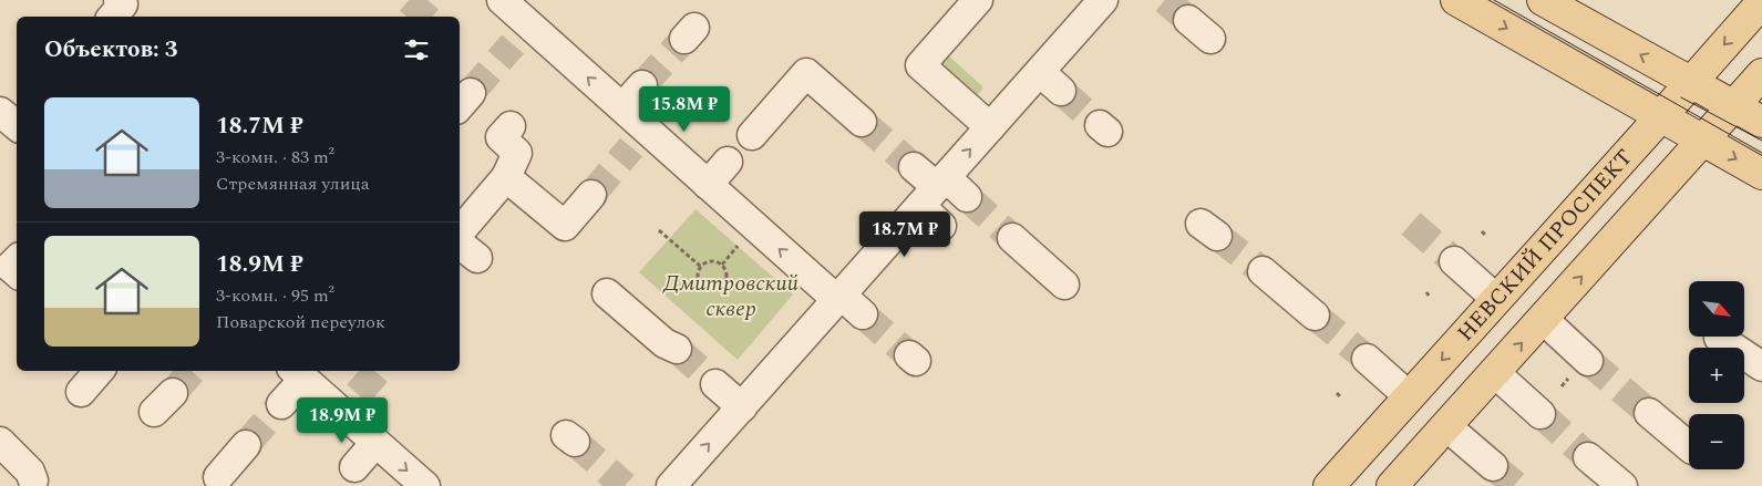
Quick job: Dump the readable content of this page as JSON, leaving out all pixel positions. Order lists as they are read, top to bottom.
{
  "streets": {
    "main road": ["НЕВСКИЙ ПРОСПЕКТ"]
  },
  "parks": ["Дмитровский сквер"],
  "north": "bottom right",
  "page": {
    "heading": "Объектов: 3",
    "list": [
      {
        "name": "18.7M ₽",
        "note": "3-комн. · 83 m² · Стремянная улица"
      },
      {
        "name": "18.9M ₽",
        "note": "3-комн. · 95 m² · Поварской переулок"
      }
    ],
    "price": ["15.8M ₽", "18.7M ₽", "18.9M ₽"],
    "map_buttons": ["+", "−"]
  }
}
